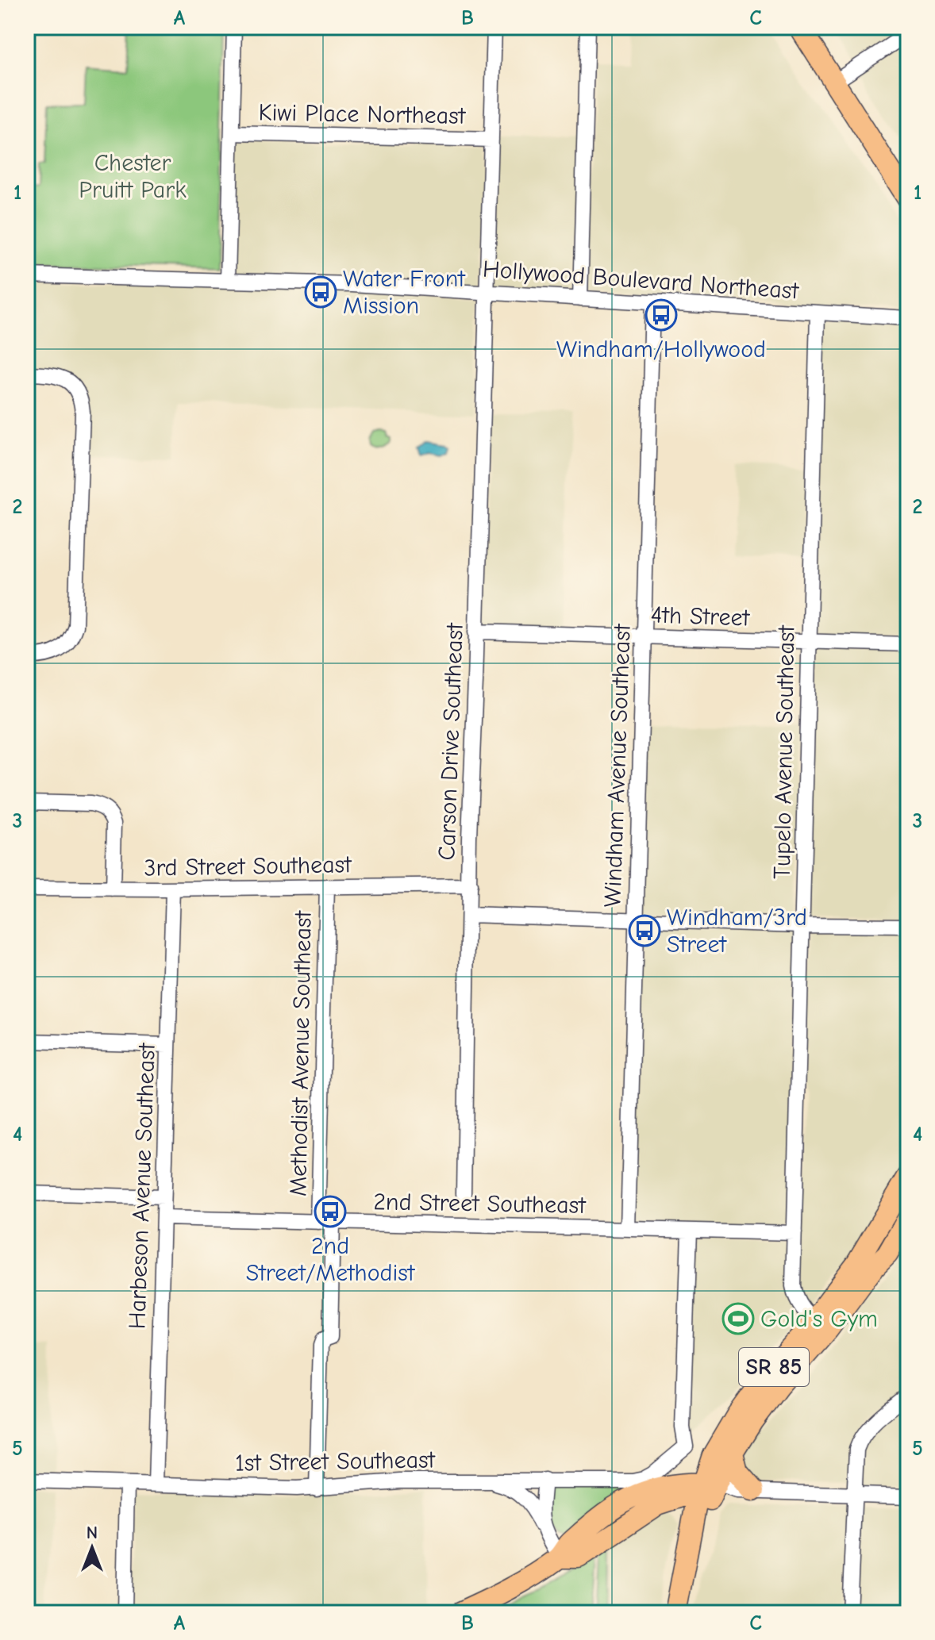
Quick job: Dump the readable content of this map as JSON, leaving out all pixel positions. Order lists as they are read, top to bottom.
{
  "streets": {
    "highway": ["SR 85"],
    "street": [
      "Kiwi Place Northeast",
      "Hollywood Boulevard Northeast",
      "4th Street",
      "Carson Drive Southeast",
      "Tupelo Avenue Southeast",
      "Windham Avenue Southeast",
      "3rd Street Southeast",
      "Methodist Avenue Southeast",
      "Harbeson Avenue Southeast",
      "2nd Street Southeast",
      "1st Street Southeast"
    ]
  },
  "crossings": [
    ["Kiwi Place Northeast", "Carson Drive Southeast"],
    ["Hollywood Boulevard Northeast", "Carson Drive Southeast"],
    ["Hollywood Boulevard Northeast", "Tupelo Avenue Southeast"],
    ["Hollywood Boulevard Northeast", "Windham Avenue Southeast"],
    ["4th Street", "Carson Drive Southeast"],
    ["4th Street", "Tupelo Avenue Southeast"],
    ["4th Street", "Windham Avenue Southeast"],
    ["Carson Drive Southeast", "3rd Street Southeast"],
    ["Tupelo Avenue Southeast", "2nd Street Southeast"],
    ["Tupelo Avenue Southeast", "SR 85"],
    ["Windham Avenue Southeast", "2nd Street Southeast"],
    ["3rd Street Southeast", "Methodist Avenue Southeast"],
    ["3rd Street Southeast", "Harbeson Avenue Southeast"],
    ["Methodist Avenue Southeast", "2nd Street Southeast"],
    ["Methodist Avenue Southeast", "1st Street Southeast"],
    ["Harbeson Avenue Southeast", "2nd Street Southeast"],
    ["Harbeson Avenue Southeast", "1st Street Southeast"],
    ["2nd Street Southeast", "1st Street Southeast"]
  ],
  "parks": ["Chester Pruitt Park"],
  "places": {
    "bus stop": [
      "Water Front Mission",
      "Windham/Hollywood",
      "Windham/3rd Street",
      "2nd Street/Methodist"
    ],
    "sports": ["Gold's Gym"]
  },
  "north": "top",
  "grid": {
    "columns": ["A", "B", "C"],
    "rows": [
      "1",
      "2",
      "3",
      "4",
      "5"
    ]
  }
}
